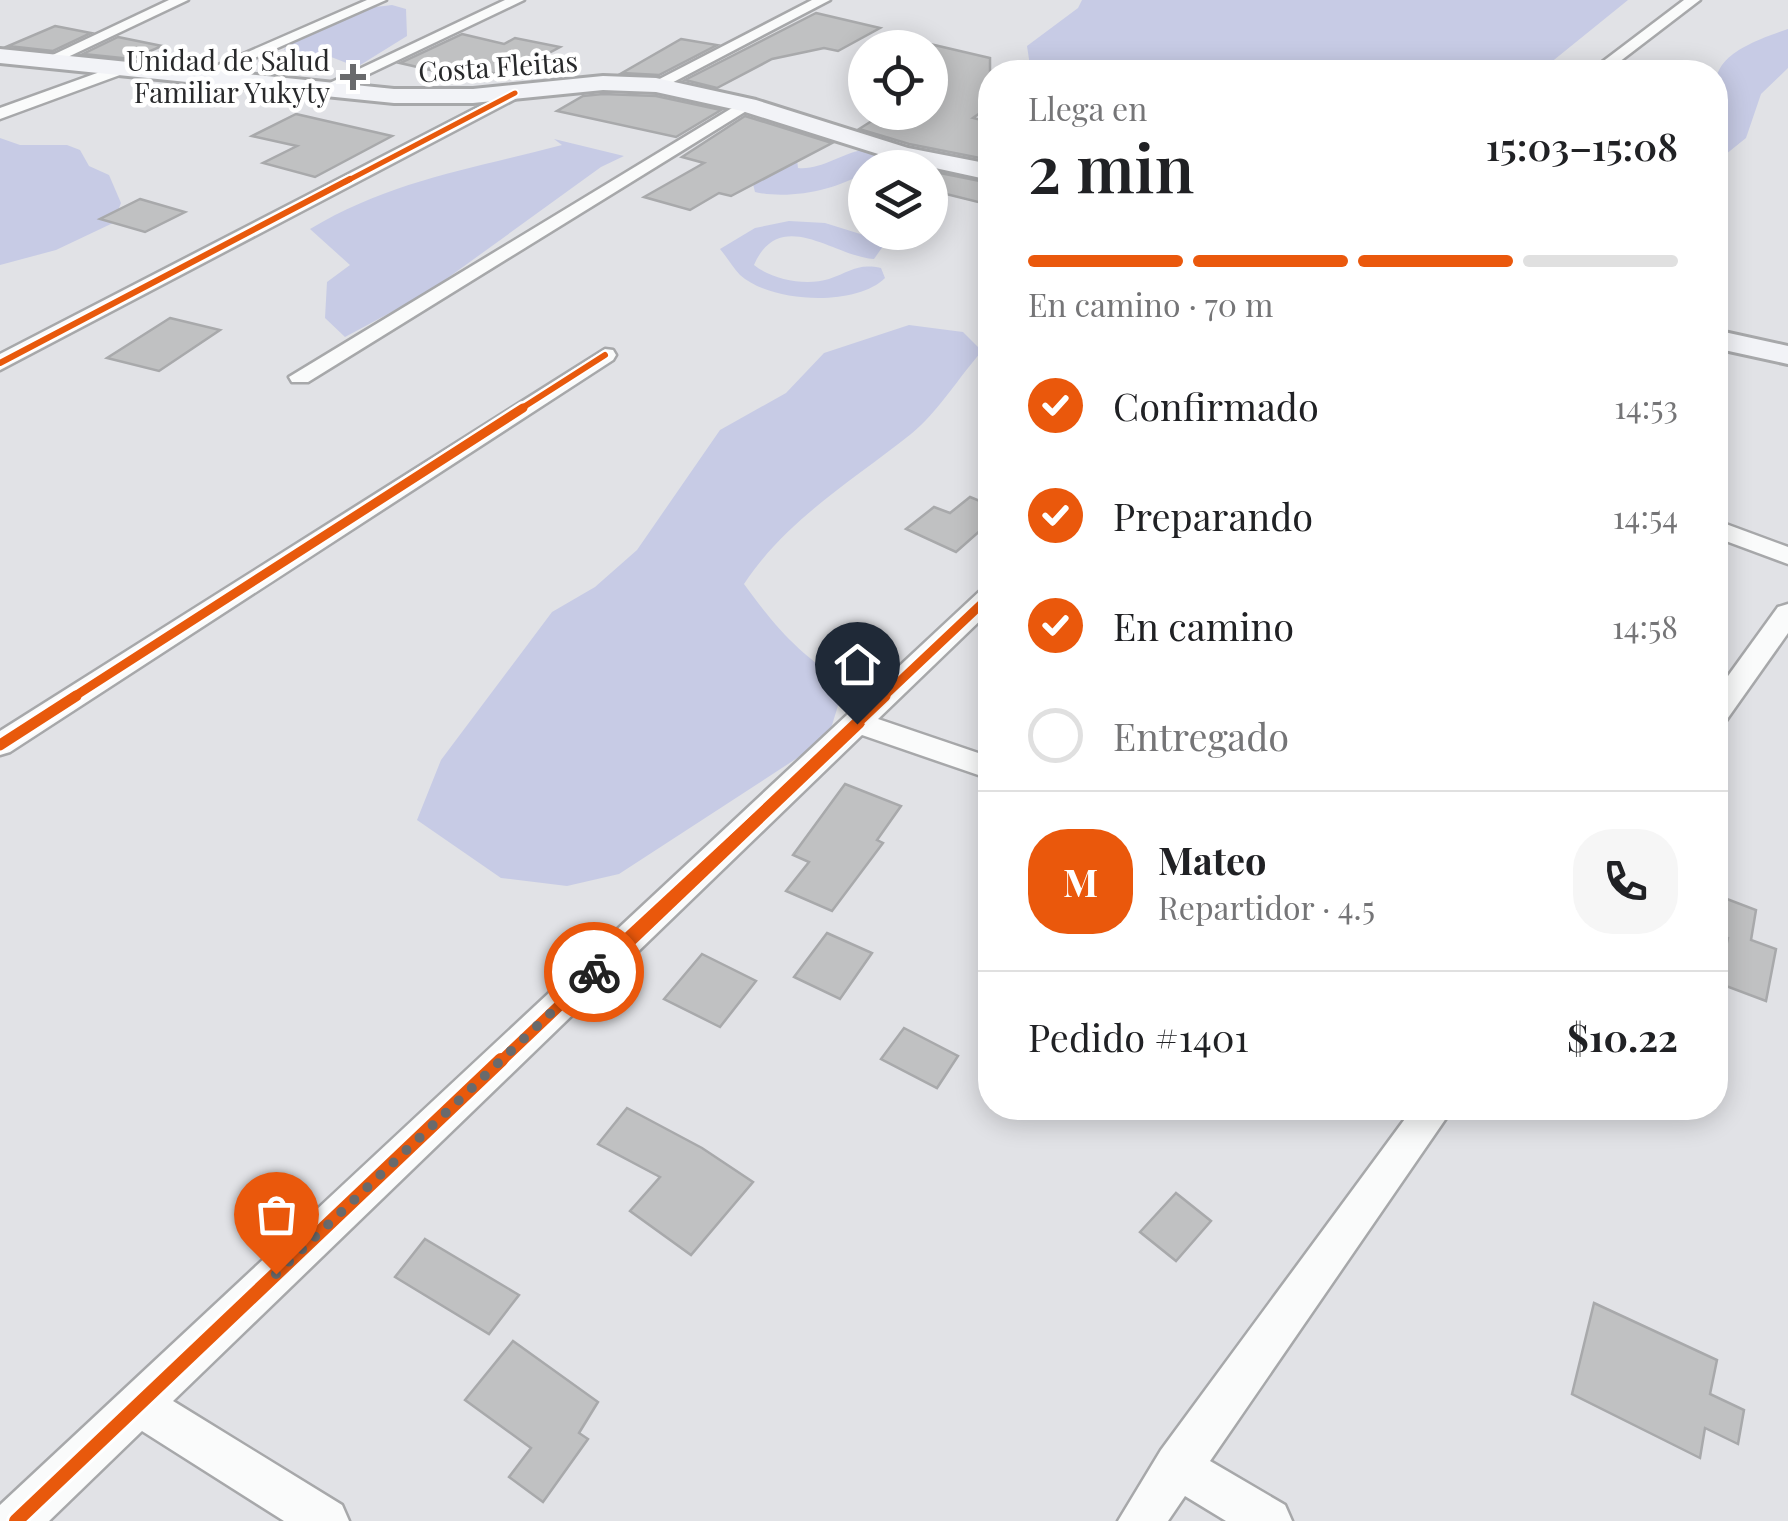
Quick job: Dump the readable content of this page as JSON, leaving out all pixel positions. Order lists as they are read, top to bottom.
{
  "streets": {
    "main road": ["Costa Fleitas"]
  },
  "places": {
    "health": ["Unidad de Salud Familiar Yukyty"]
  },
  "page": {
    "heading": ["2 min", "Llega en", "15:03–15:08"],
    "panel": [
      "Mateo",
      "Repartidor · 4.5",
      "Pedido #1401",
      "$10.22"
    ],
    "bar": "En camino · 70 m",
    "list": [
      ["Confirmado", "14:53"],
      ["Preparando", "14:54"],
      ["En camino", "14:58"],
      "Entregado"
    ],
    "round": "M"
  }
}
